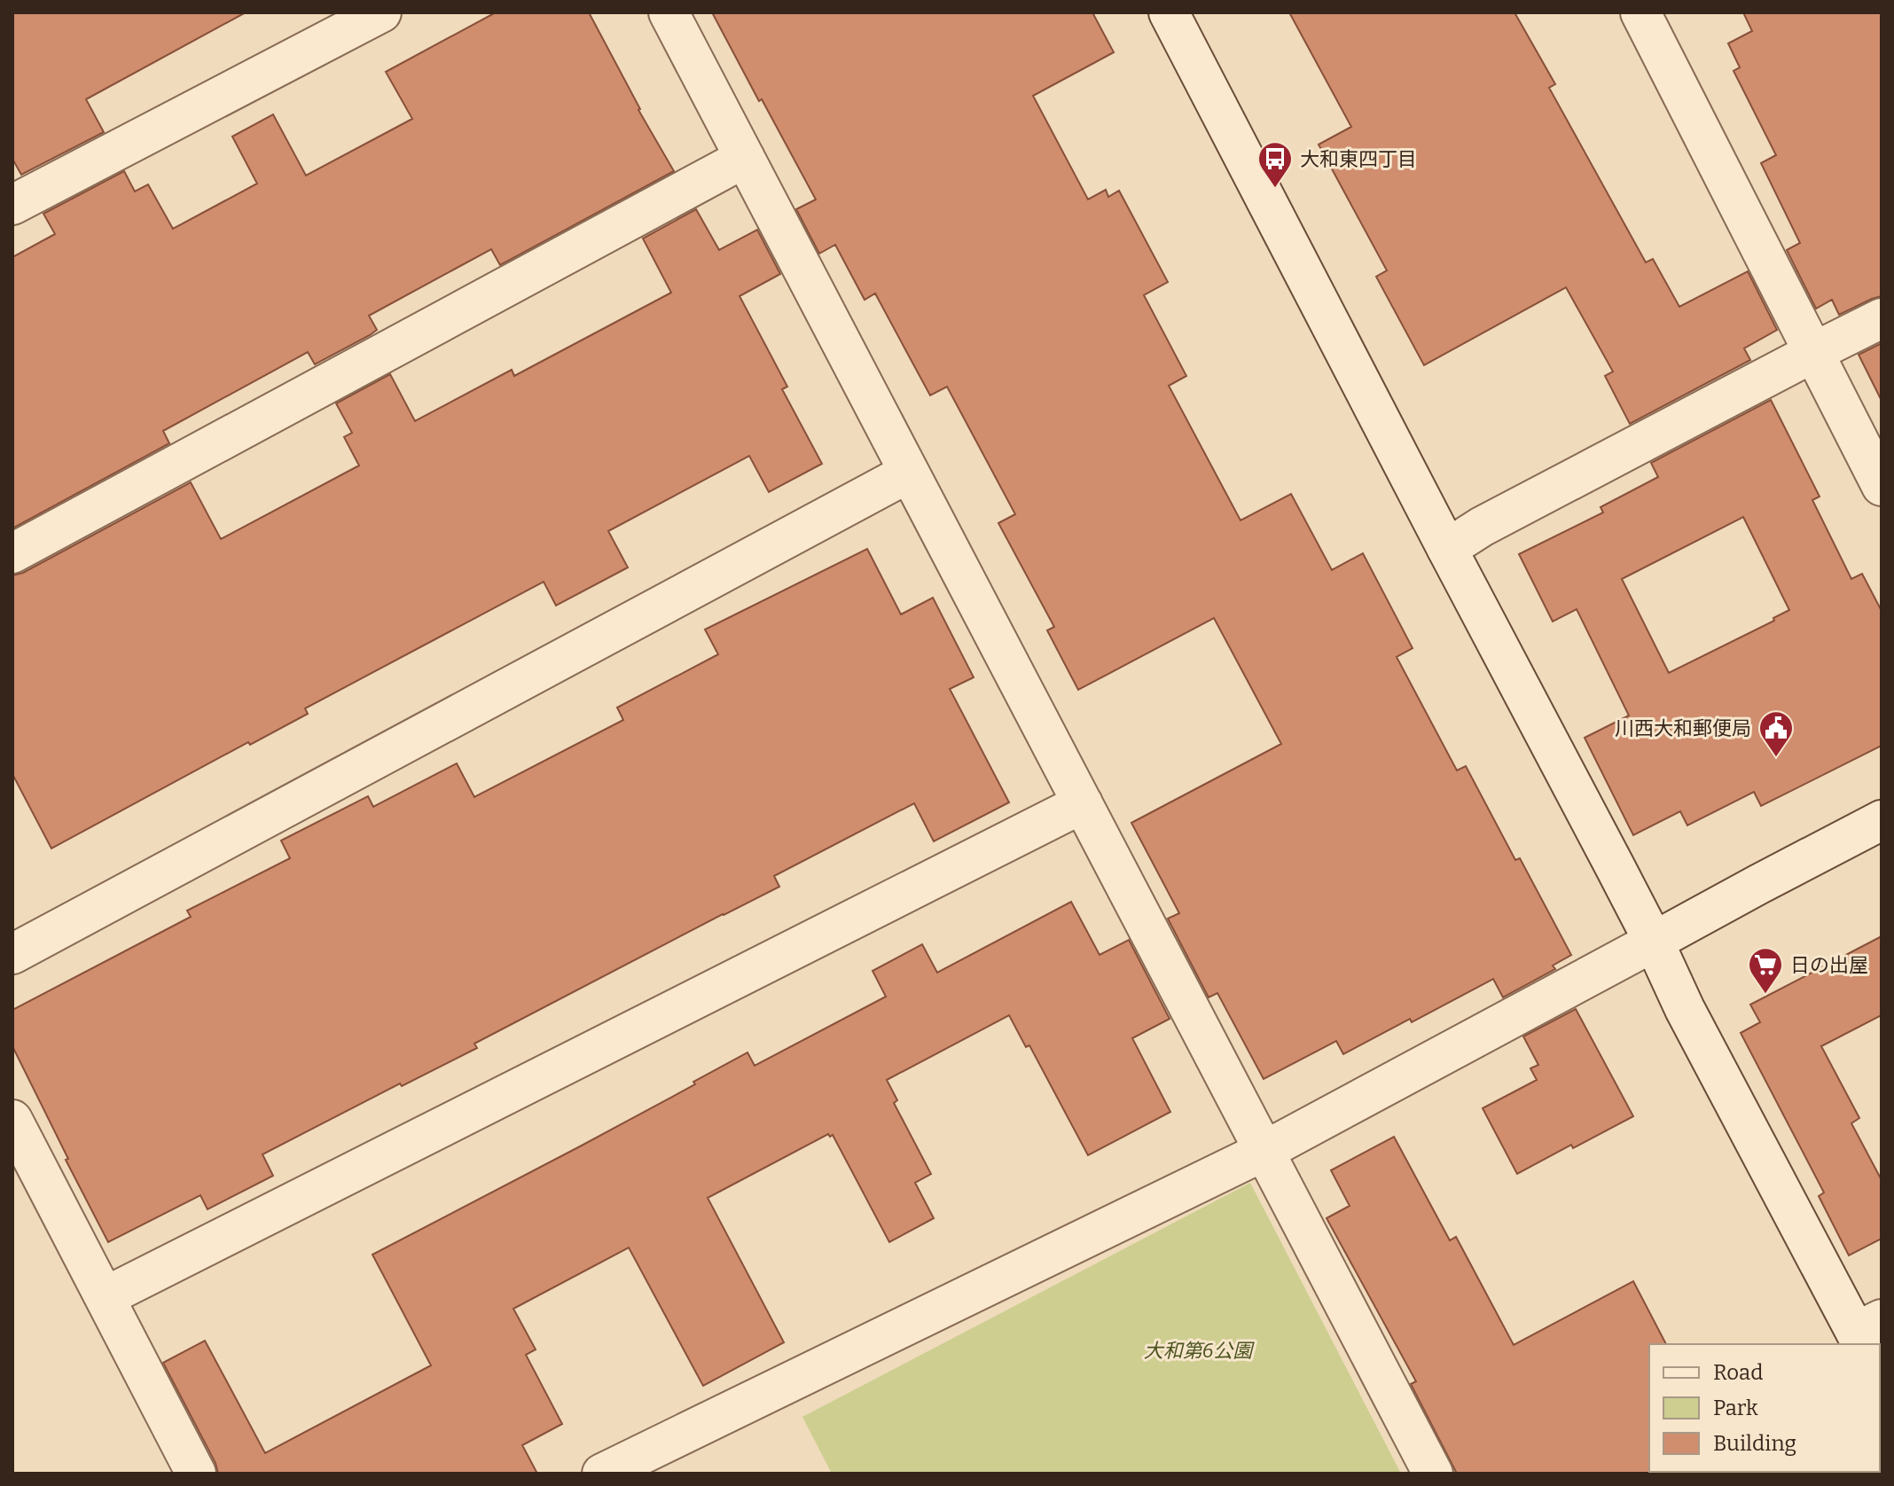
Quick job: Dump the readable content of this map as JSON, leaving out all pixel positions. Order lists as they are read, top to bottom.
{
  "parks": ["大和第6公園"],
  "places": {
    "bus stop": ["大和東四丁目"],
    "public building": ["川西大和郵便局"],
    "supermarket": ["日の出屋"]
  },
  "legend": ["Road", "Park", "Building"]
}
